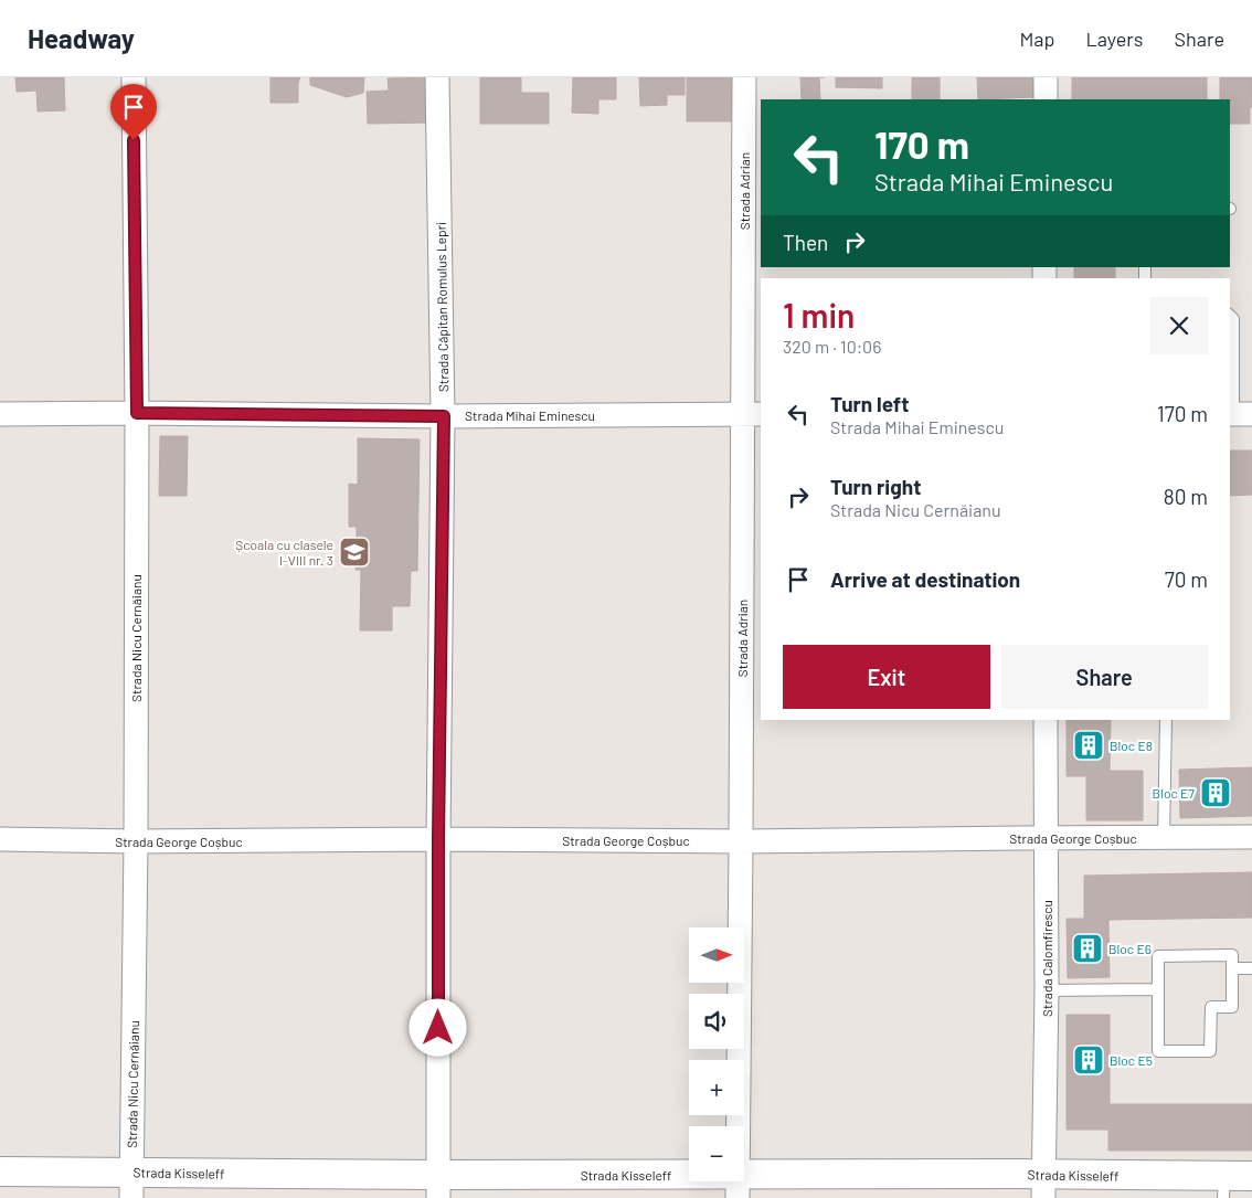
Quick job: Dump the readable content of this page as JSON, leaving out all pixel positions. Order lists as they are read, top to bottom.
{
  "streets": {
    "street": [
      "Strada Adrian",
      "Strada Căpitan Romulus Lepri",
      "Strada Mihai Eminescu",
      "Strada Nicu Cernăianu",
      "Strada George Coșbuc",
      "Strada Calomfirescu",
      "Strada Kisseleff"
    ]
  },
  "crossings": [
    ["Strada Adrian", "Strada Mihai Eminescu"],
    ["Strada Adrian", "Strada George Coșbuc"],
    ["Strada Adrian", "Strada Kisseleff"],
    ["Strada Căpitan Romulus Lepri", "Strada Mihai Eminescu"],
    ["Strada Căpitan Romulus Lepri", "Strada George Coșbuc"],
    ["Strada Căpitan Romulus Lepri", "Strada Kisseleff"],
    ["Strada Mihai Eminescu", "Strada Nicu Cernăianu"],
    ["Strada Nicu Cernăianu", "Strada George Coșbuc"],
    ["Strada Nicu Cernăianu", "Strada Kisseleff"],
    ["Strada George Coșbuc", "Strada Calomfirescu"],
    ["Strada Calomfirescu", "Strada Kisseleff"]
  ],
  "places": {
    "school or university": ["Școala cu clasele I-VIII nr. 3"],
    "building": [
      "Bloc E8",
      "Bloc E7",
      "Bloc E6",
      "Bloc E5"
    ]
  },
  "north": "right",
  "page": {
    "header": "Headway",
    "nav": ["Map", "Layers", "Share"],
    "turn": ["170 m", "Strada Mihai Eminescu"],
    "then": "Then",
    "heading": ["1 min", "320 m · 10:06"],
    "list": [
      {
        "name": "Turn left",
        "note": "Strada Mihai Eminescu",
        "value": "170 m"
      },
      {
        "name": "Turn right",
        "note": "Strada Nicu Cernăianu",
        "value": "80 m"
      },
      {
        "name": "Arrive at destination",
        "value": "70 m"
      }
    ],
    "buttons": ["Exit", "Share"],
    "map_buttons": ["+", "−"]
  }
}
